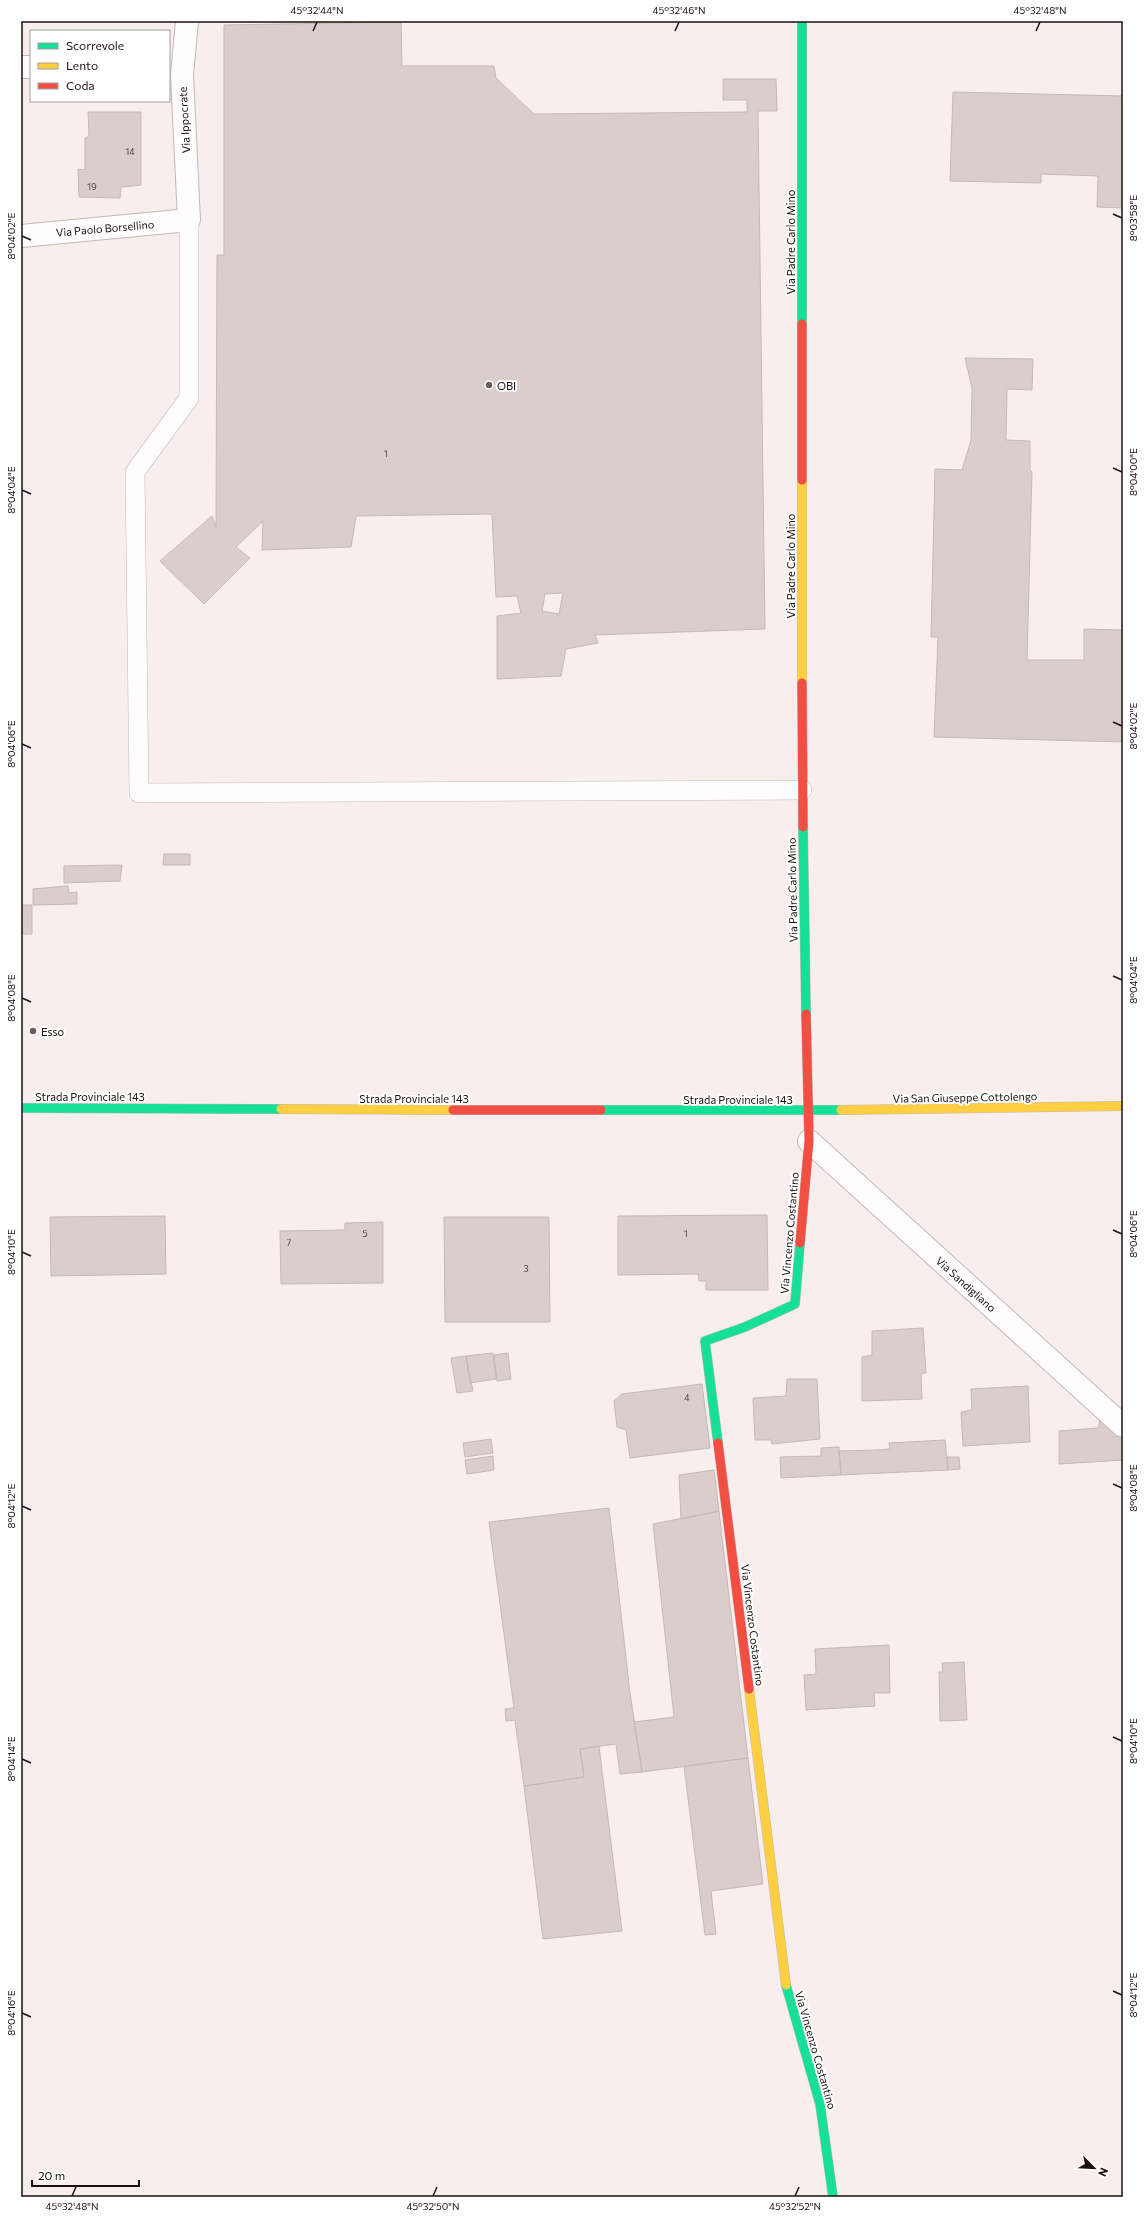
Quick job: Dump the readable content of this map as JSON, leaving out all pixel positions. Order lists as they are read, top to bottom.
{
  "streets": {
    "street": [
      "Via Ippocrate",
      "Via Paolo Borsellino",
      "Via Padre Carlo Mino",
      "Strada Provinciale 143",
      "Via San Giuseppe Cottolengo",
      "Via Vincenzo Costantino",
      "Via Sandigliano"
    ]
  },
  "crossings": [
    ["Via Ippocrate", "Via Paolo Borsellino"],
    ["Via Padre Carlo Mino", "Strada Provinciale 143"],
    ["Via Padre Carlo Mino", "Via San Giuseppe Cottolengo"],
    ["Via Padre Carlo Mino", "Via Vincenzo Costantino"],
    ["Strada Provinciale 143", "Via San Giuseppe Cottolengo"],
    ["Strada Provinciale 143", "Via Vincenzo Costantino"],
    ["Via San Giuseppe Cottolengo", "Via Vincenzo Costantino"],
    ["Via Vincenzo Costantino", "Via Sandigliano"]
  ],
  "places": ["OBI", "Esso"],
  "house_numbers": [
    "14",
    "19",
    "1",
    "5",
    "1",
    "7",
    "3",
    "4"
  ],
  "legend": ["Scorrevole", "Lento", "Coda"],
  "scale_bar": "20 m",
  "north": "bottom right",
  "coordinates": [
    "45°32'44\"N",
    "45°32'46\"N",
    "45°32'48\"N",
    "8°03'58\"E",
    "8°04'02\"E",
    "8°04'00\"E",
    "8°04'04\"E",
    "8°04'06\"E",
    "8°04'08\"E",
    "8°04'10\"E",
    "8°04'12\"E",
    "8°04'14\"E",
    "8°04'16\"E",
    "45°32'50\"N",
    "45°32'52\"N"
  ]
}
